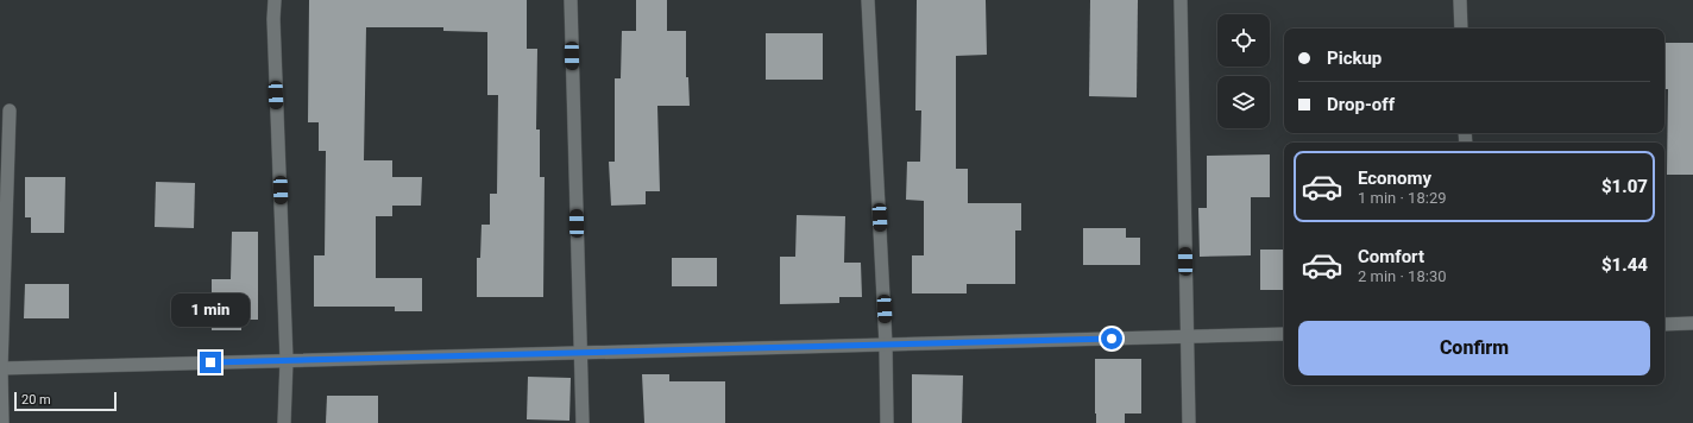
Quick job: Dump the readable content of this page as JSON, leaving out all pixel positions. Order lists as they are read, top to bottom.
{
  "scale_bar": "20 m",
  "page": {
    "banner": ["Pickup", "Drop-off"],
    "list": [
      {
        "name": "Economy",
        "note": "1 min · 18:29",
        "value": "$1.07"
      },
      {
        "name": "Comfort",
        "note": "2 min · 18:30",
        "value": "$1.44"
      }
    ],
    "bubble": "1 min",
    "buttons": "Confirm",
    "scale": "20 m"
  }
}
